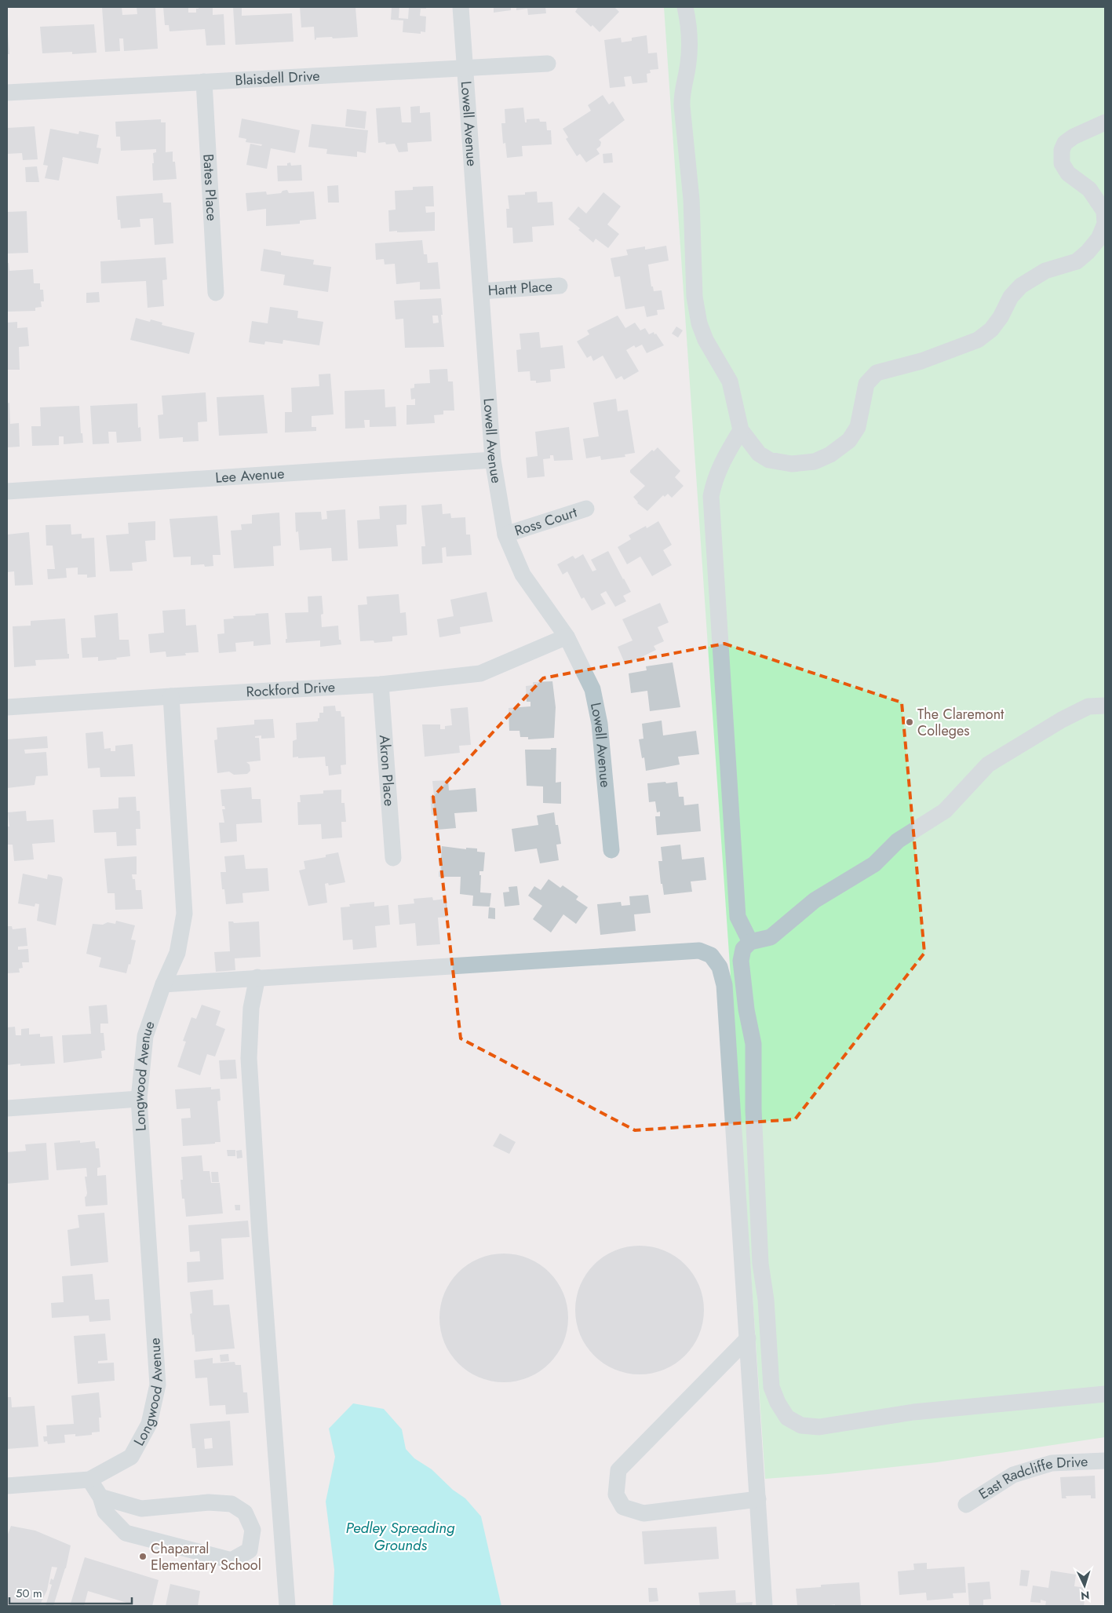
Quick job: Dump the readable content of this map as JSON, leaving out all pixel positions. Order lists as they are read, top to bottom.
{
  "streets": {
    "street": [
      "Blaisdell Drive",
      "Lowell Avenue",
      "Bates Place",
      "Hartt Place",
      "Lee Avenue",
      "Ross Court",
      "Rockford Drive",
      "Akron Place",
      "Longwood Avenue",
      "East Radcliffe Drive"
    ]
  },
  "crossings": [
    ["Blaisdell Drive", "Lowell Avenue"],
    ["Blaisdell Drive", "Bates Place"],
    ["Lowell Avenue", "Hartt Place"],
    ["Lowell Avenue", "Lee Avenue"],
    ["Lowell Avenue", "Ross Court"],
    ["Lowell Avenue", "Rockford Drive"],
    ["Rockford Drive", "Akron Place"],
    ["Rockford Drive", "Longwood Avenue"]
  ],
  "water": ["Pedley Spreading Grounds"],
  "places": ["The Claremont Colleges", "Chaparral Elementary School"],
  "scale_bar": "50 m",
  "north": "bottom"
}
